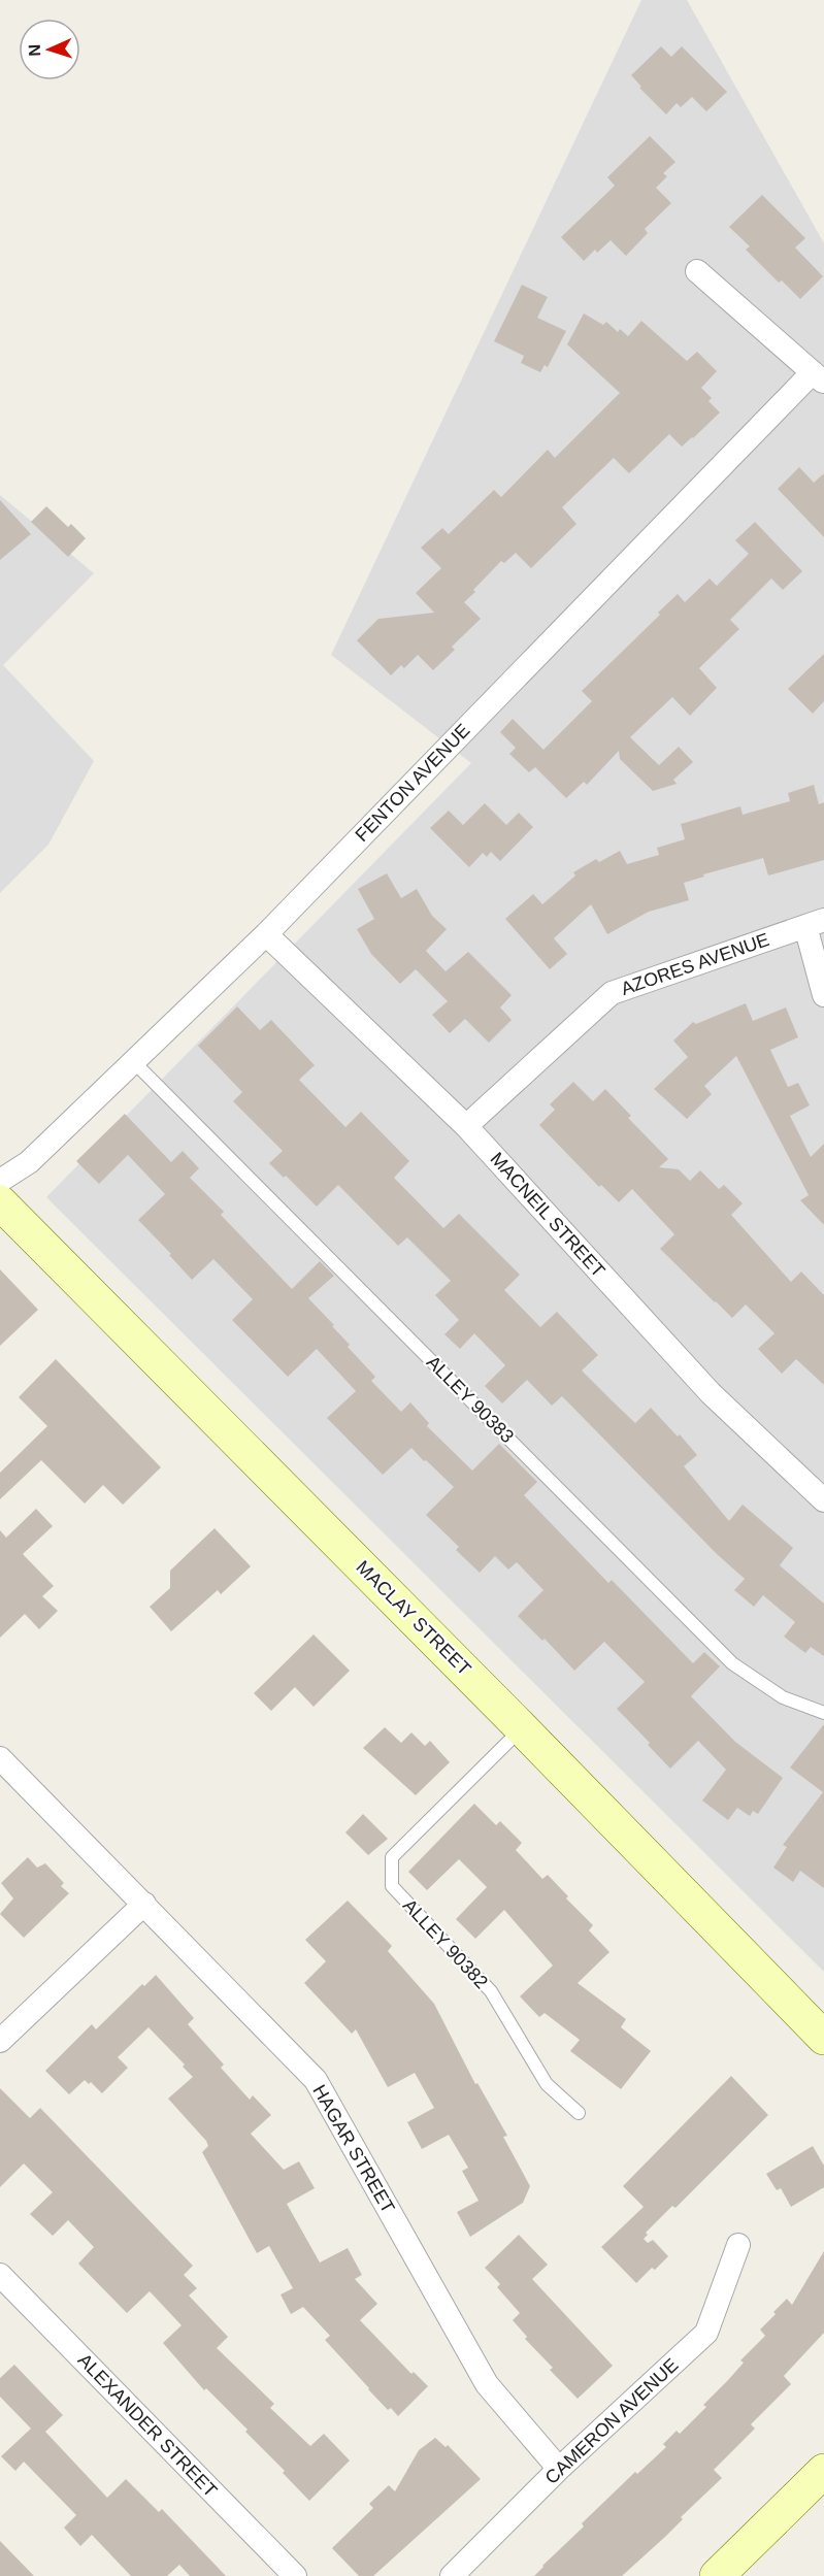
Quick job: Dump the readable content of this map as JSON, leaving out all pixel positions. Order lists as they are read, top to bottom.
{
  "streets": {
    "street": [
      "FENTON AVENUE",
      "AZORES AVENUE",
      "MACNEIL STREET",
      "MACLAY STREET",
      "HAGAR STREET",
      "CAMERON AVENUE",
      "ALEXANDER STREET"
    ],
    "lane": ["ALLEY 90383", "ALLEY 90382"]
  },
  "crossings": [
    ["FENTON AVENUE", "MACNEIL STREET"],
    ["FENTON AVENUE", "ALLEY 90383"],
    ["AZORES AVENUE", "MACNEIL STREET"],
    ["MACLAY STREET", "ALLEY 90382"],
    ["HAGAR STREET", "CAMERON AVENUE"]
  ],
  "north": "left"
}
